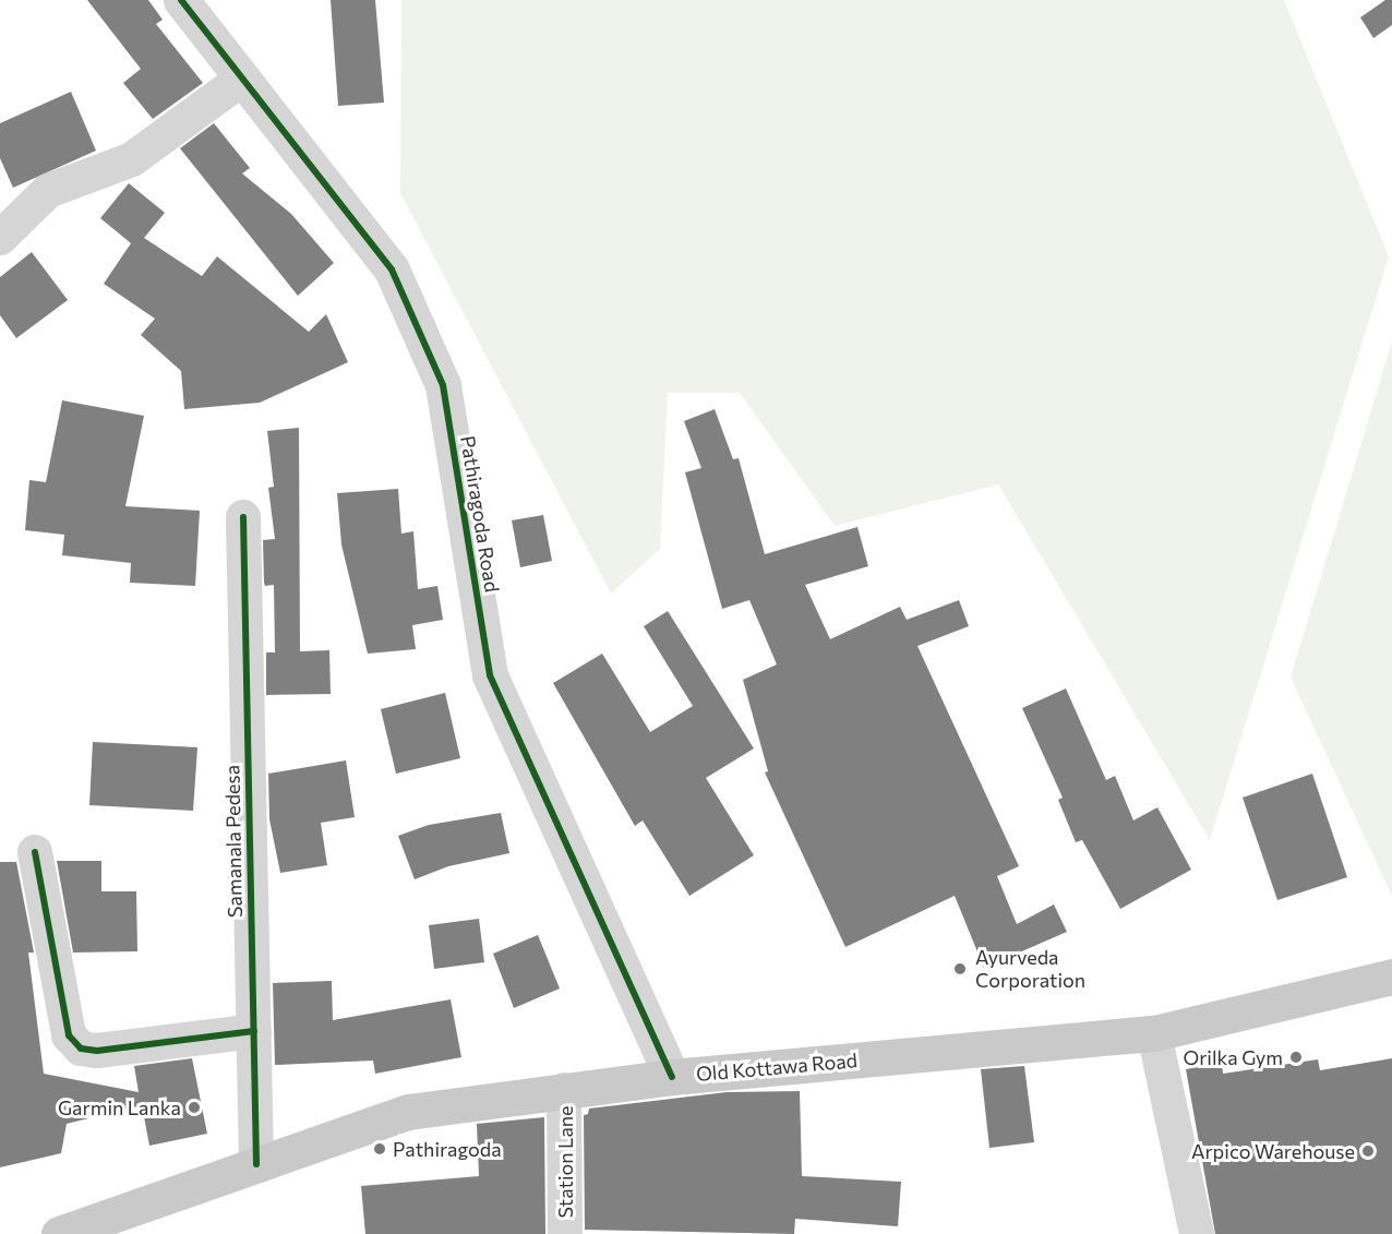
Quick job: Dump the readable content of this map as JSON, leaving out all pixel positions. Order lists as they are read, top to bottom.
{
  "streets": {
    "main road": ["Old Kottawa Road"],
    "street": ["Pathiragoda Road", "Samanala Pedesa", "Station Lane"]
  },
  "crossings": [
    ["Pathiragoda Road", "Old Kottawa Road"],
    ["Samanala Pedesa", "Old Kottawa Road"],
    ["Old Kottawa Road", "Station Lane"]
  ],
  "places": [
    "Ayurveda Corporation",
    "Orilka Gym",
    "Garmin Lanka",
    "Pathiragoda",
    "Arpico Warehouse"
  ]
}
